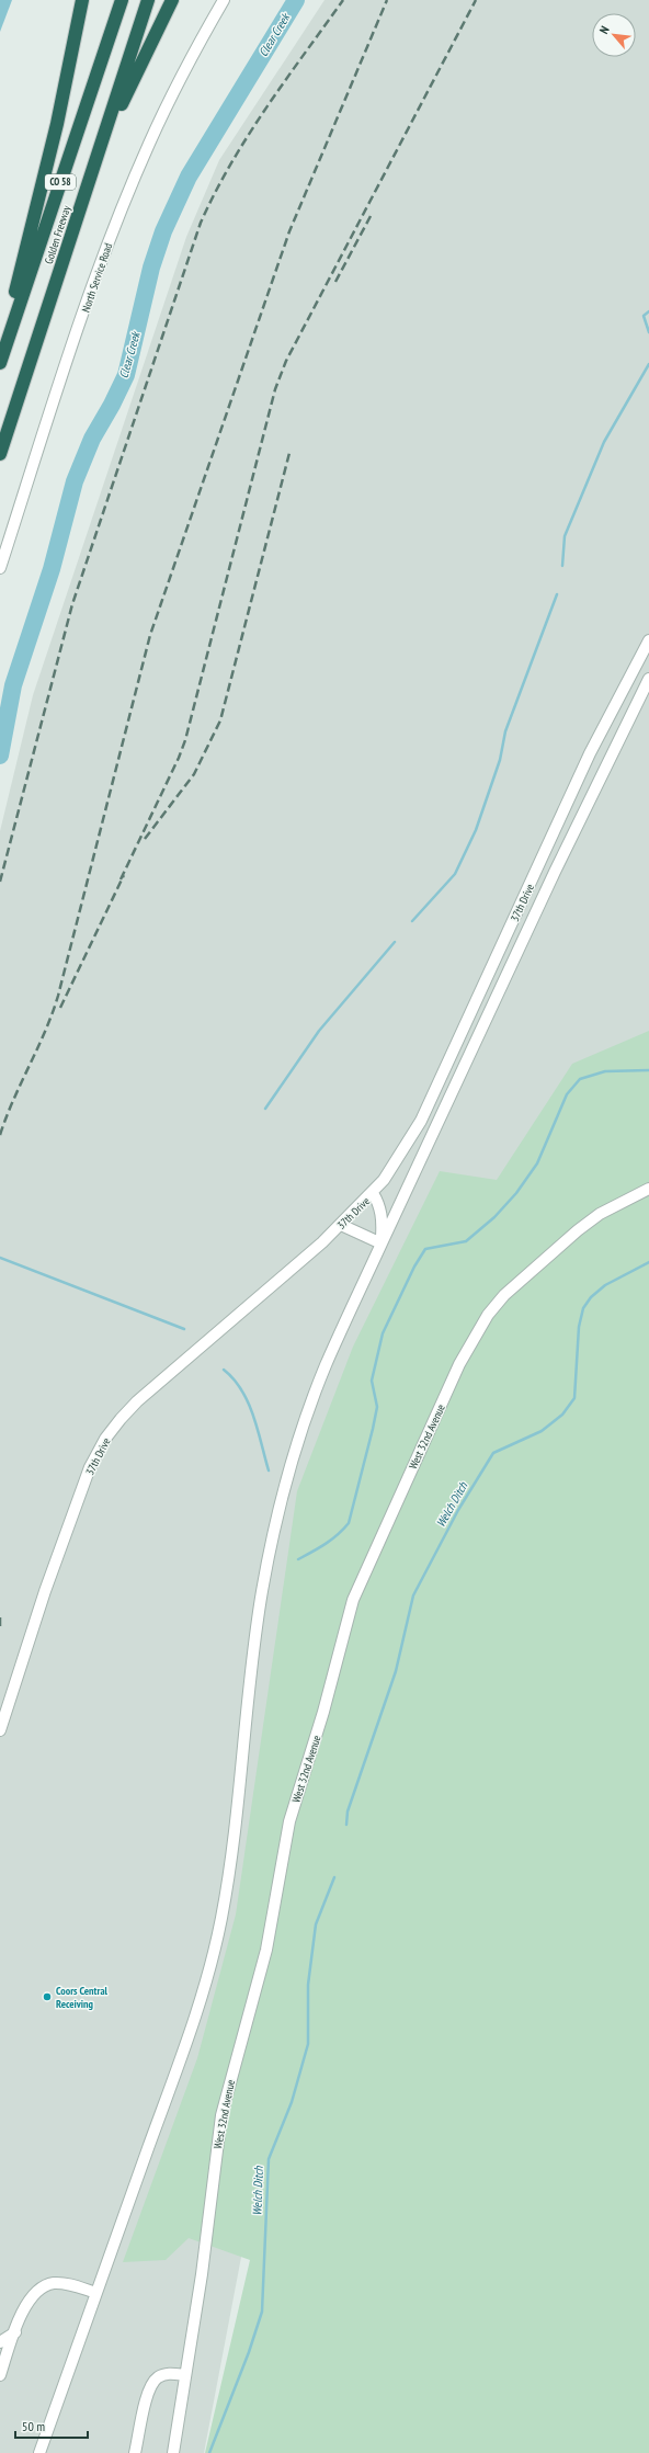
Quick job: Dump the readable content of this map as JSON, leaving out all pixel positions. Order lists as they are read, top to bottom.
{
  "streets": {
    "highway": ["CO 58", "Golden Freeway"],
    "street": ["North Service Road", "37th Drive", "West 32nd Avenue"]
  },
  "water": ["Clear Creek", "Welch Ditch"],
  "places": ["Coors Central Receiving"],
  "scale_bar": "50 m",
  "north": "top left"
}
